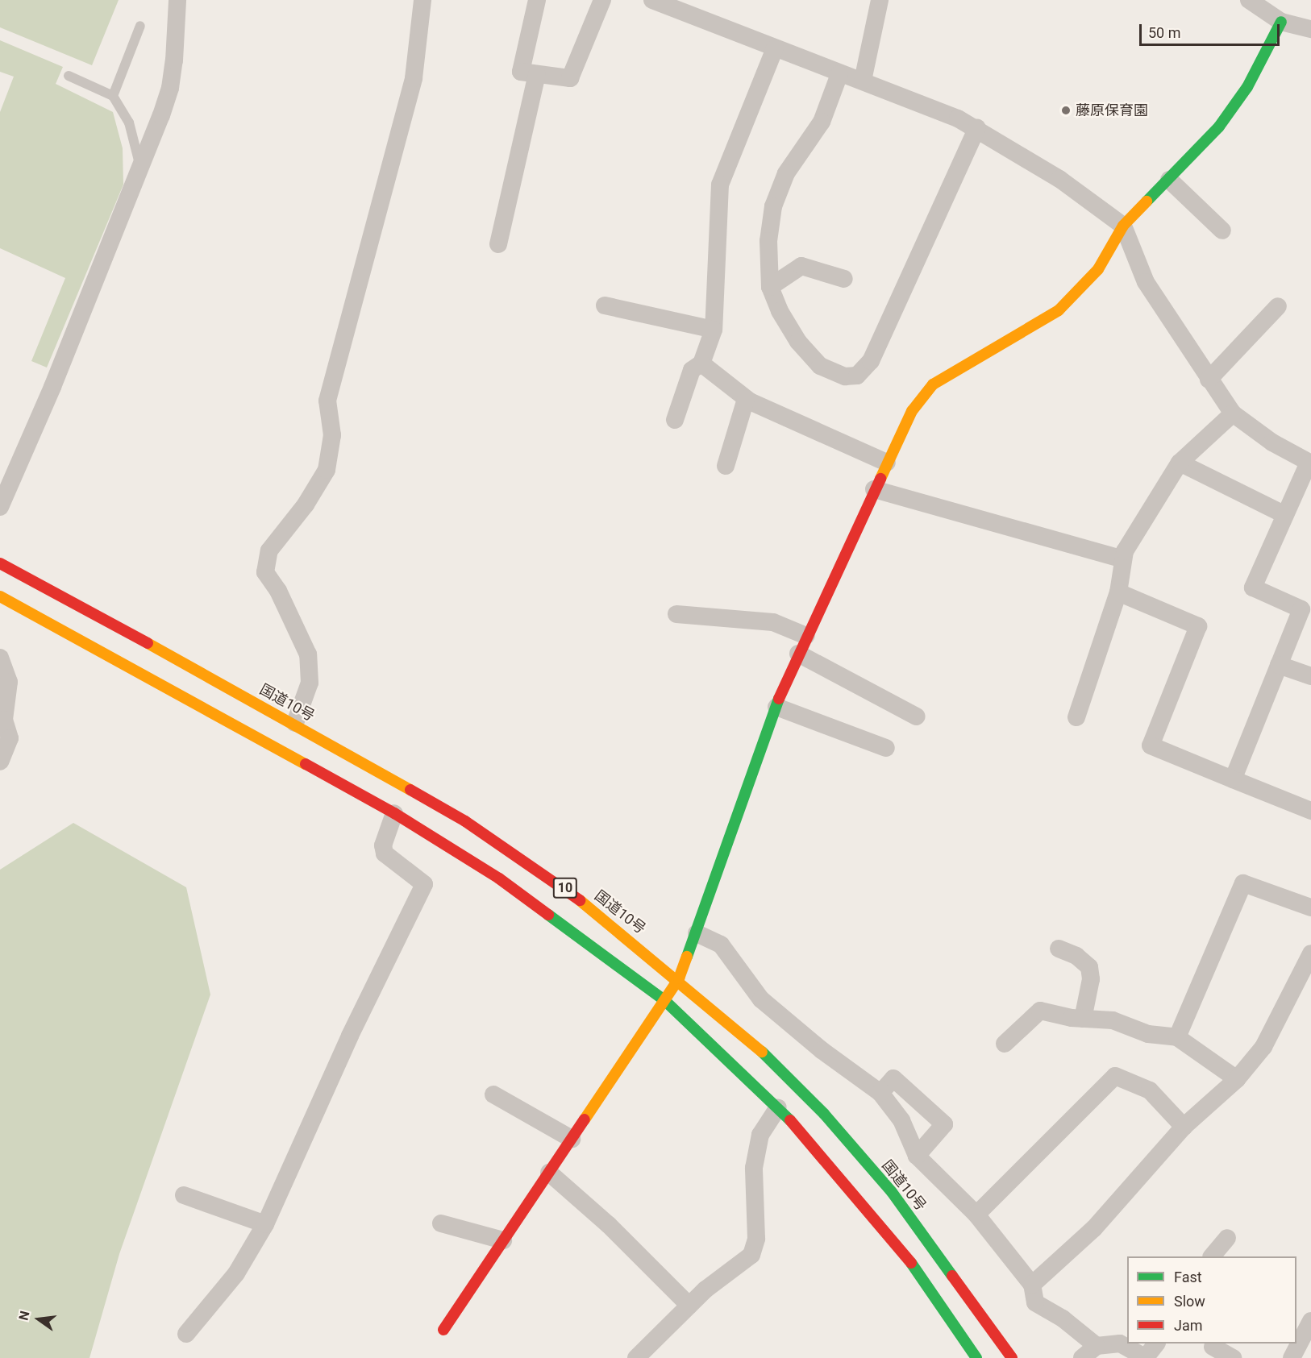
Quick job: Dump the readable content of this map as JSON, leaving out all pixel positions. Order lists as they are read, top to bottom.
{
  "streets": {
    "main road": ["国道10号", "10"]
  },
  "places": ["藤原保育園"],
  "legend": ["Fast", "Slow", "Jam"],
  "scale_bar": "50 m",
  "north": "left"
}
